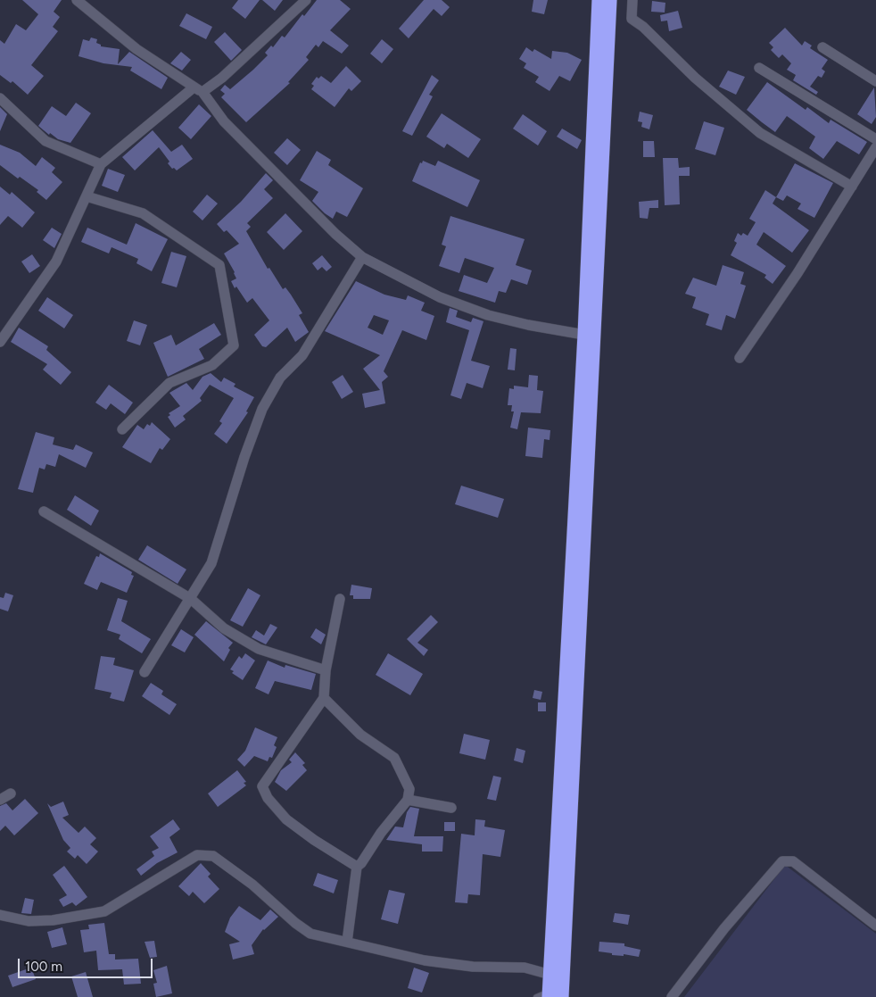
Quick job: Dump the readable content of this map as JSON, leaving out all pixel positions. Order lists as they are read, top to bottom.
{
  "scale_bar": "100 m"
}
